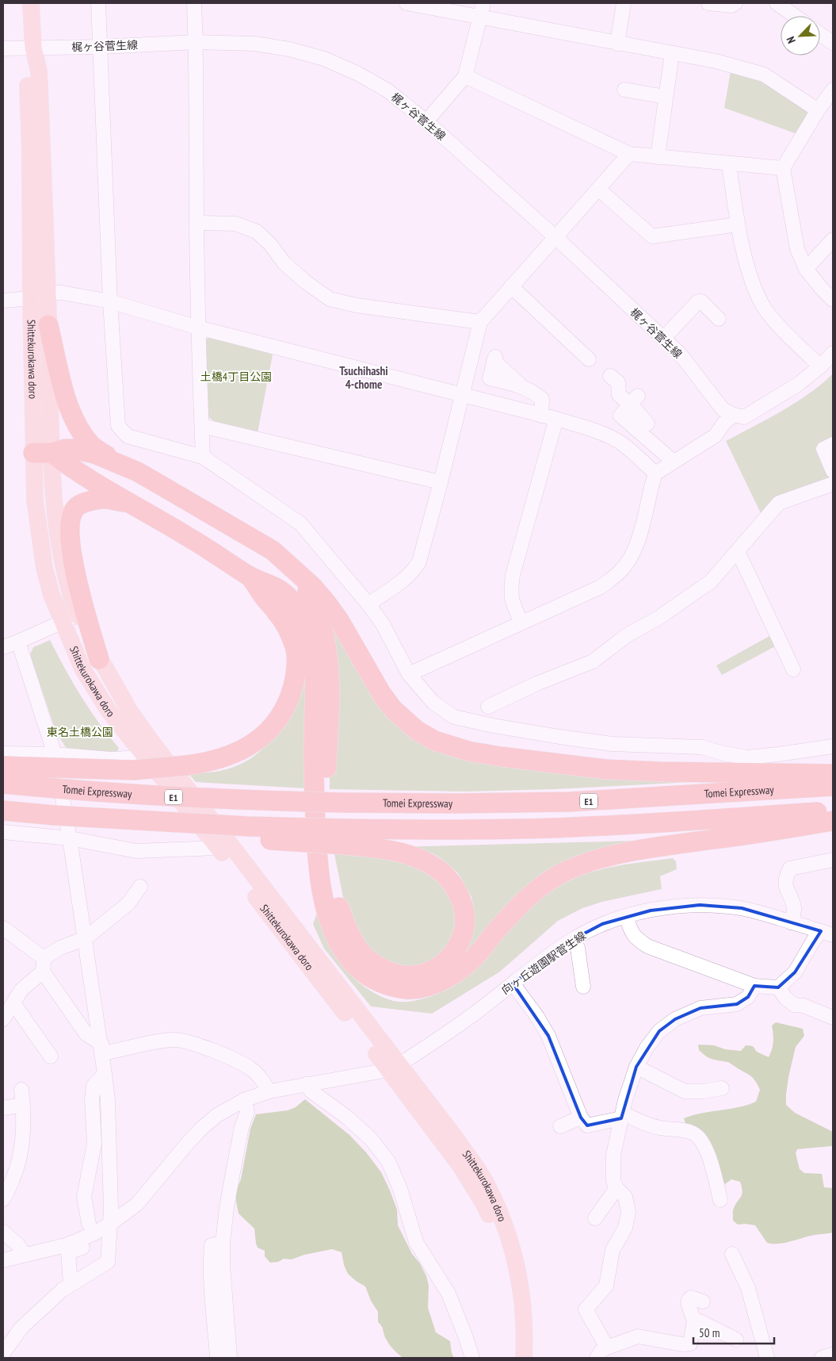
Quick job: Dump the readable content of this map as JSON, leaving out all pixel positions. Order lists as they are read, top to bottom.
{
  "streets": {
    "highway": ["Tomei Expressway", "E1"],
    "main road": ["Shittekurokawa doro"],
    "street": ["梶ヶ谷菅生線", "向ヶ丘遊園駅菅生線"]
  },
  "crossings": [
    ["梶ヶ谷菅生線", "Shittekurokawa doro"],
    ["Shittekurokawa doro", "向ヶ丘遊園駅菅生線"]
  ],
  "districts": ["Tsuchihashi 4-chome"],
  "parks": ["土橋4丁目公園", "東名土橋公園"],
  "scale_bar": "50 m",
  "north": "bottom left"
}
